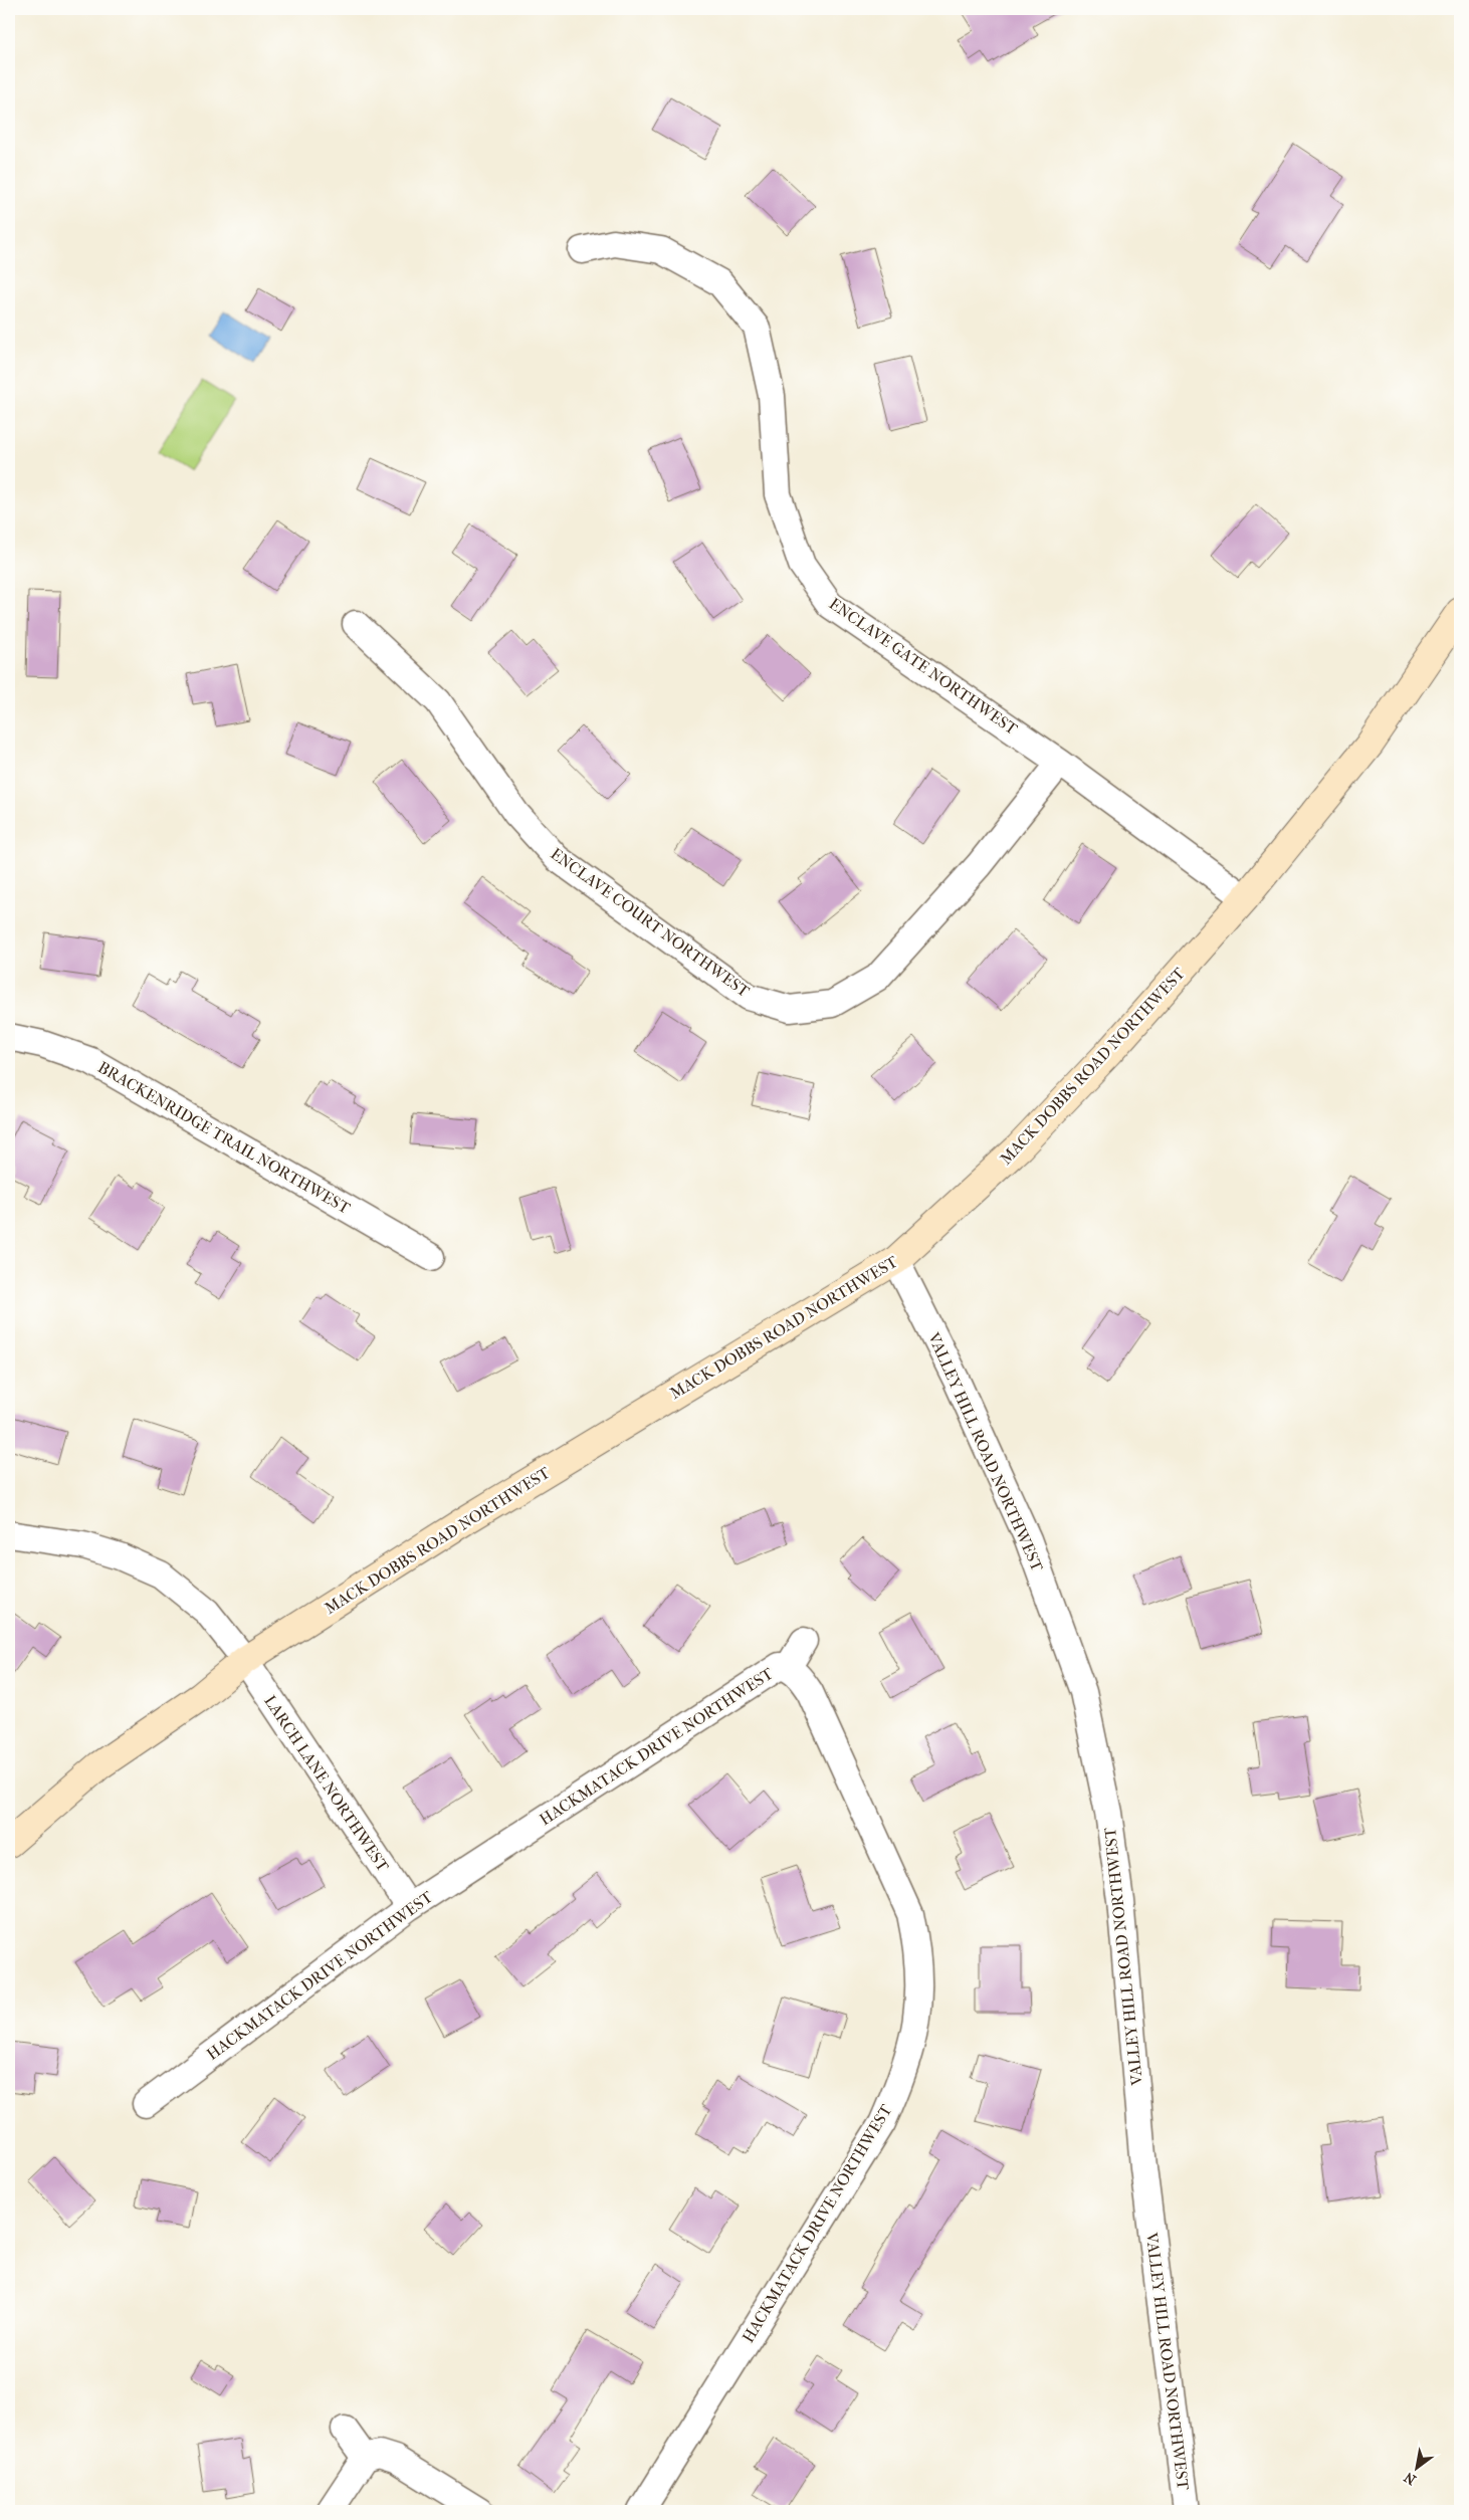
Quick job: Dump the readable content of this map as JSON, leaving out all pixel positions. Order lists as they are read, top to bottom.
{
  "streets": {
    "street": [
      "ENCLAVE GATE NORTHWEST",
      "ENCLAVE COURT NORTHWEST",
      "MACK DOBBS ROAD NORTHWEST",
      "BRACKENRIDGE TRAIL NORTHWEST",
      "VALLEY HILL ROAD NORTHWEST",
      "HACKMATACK DRIVE NORTHWEST",
      "LARCH LANE NORTHWEST"
    ]
  },
  "crossings": [
    ["ENCLAVE GATE NORTHWEST", "ENCLAVE COURT NORTHWEST"],
    ["ENCLAVE GATE NORTHWEST", "MACK DOBBS ROAD NORTHWEST"],
    ["MACK DOBBS ROAD NORTHWEST", "VALLEY HILL ROAD NORTHWEST"],
    ["MACK DOBBS ROAD NORTHWEST", "LARCH LANE NORTHWEST"],
    ["HACKMATACK DRIVE NORTHWEST", "LARCH LANE NORTHWEST"]
  ],
  "north": "bottom left"
}
